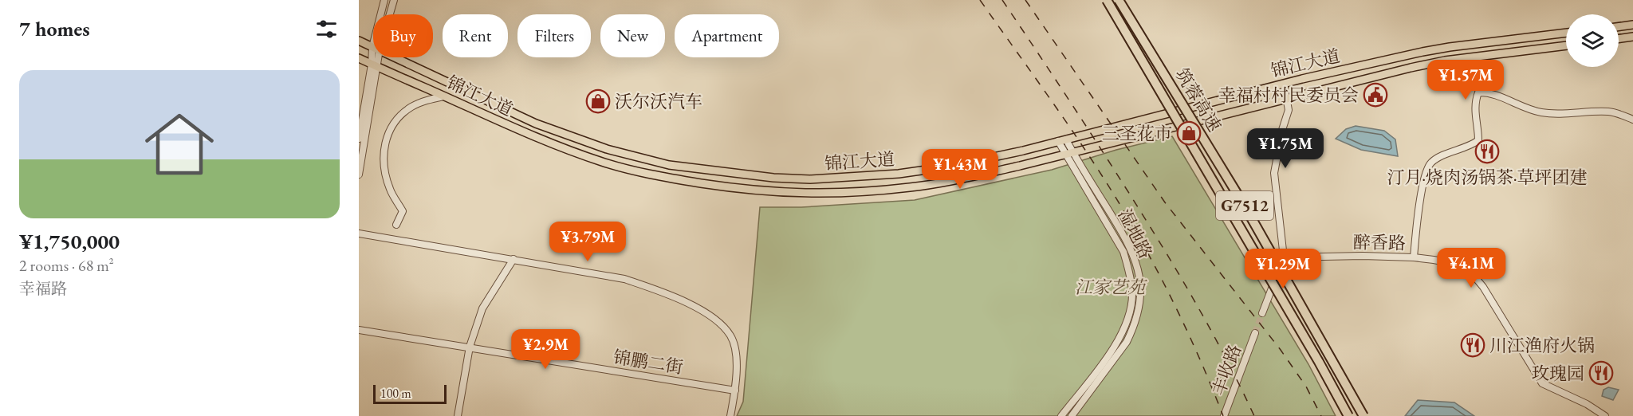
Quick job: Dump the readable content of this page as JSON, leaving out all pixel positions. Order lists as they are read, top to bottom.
{
  "streets": {
    "highway": ["筑蓉高速", "G7512"],
    "main road": ["锦江大道"],
    "street": [
      "湿地路",
      "醉香路",
      "锦鹏二街",
      "丰收路"
    ]
  },
  "crossings": [
    ["锦江大道", "湿地路"]
  ],
  "parks": ["江家艺苑"],
  "places": {
    "public building": ["幸福村村民委员会"],
    "shop": ["沃尔沃汽车", "三圣花市"],
    "restaurant": ["汀月·烧肉汤锅茶·草坪团建", "川江渔府火锅", "玫瑰园"]
  },
  "scale_bar": "100 m",
  "page": {
    "heading": "7 homes",
    "chip": [
      "Buy",
      "Rent",
      "Filters",
      "New",
      "Apartment"
    ],
    "list": [
      {
        "name": "¥1,750,000",
        "note": "2 rooms · 68 m² · 幸福路"
      }
    ],
    "price": [
      "¥1.57M",
      "¥1.75M",
      "¥1.43M",
      "¥3.79M",
      "¥4.1M",
      "¥1.29M",
      "¥2.9M"
    ],
    "scale": "100 m"
  }
}
